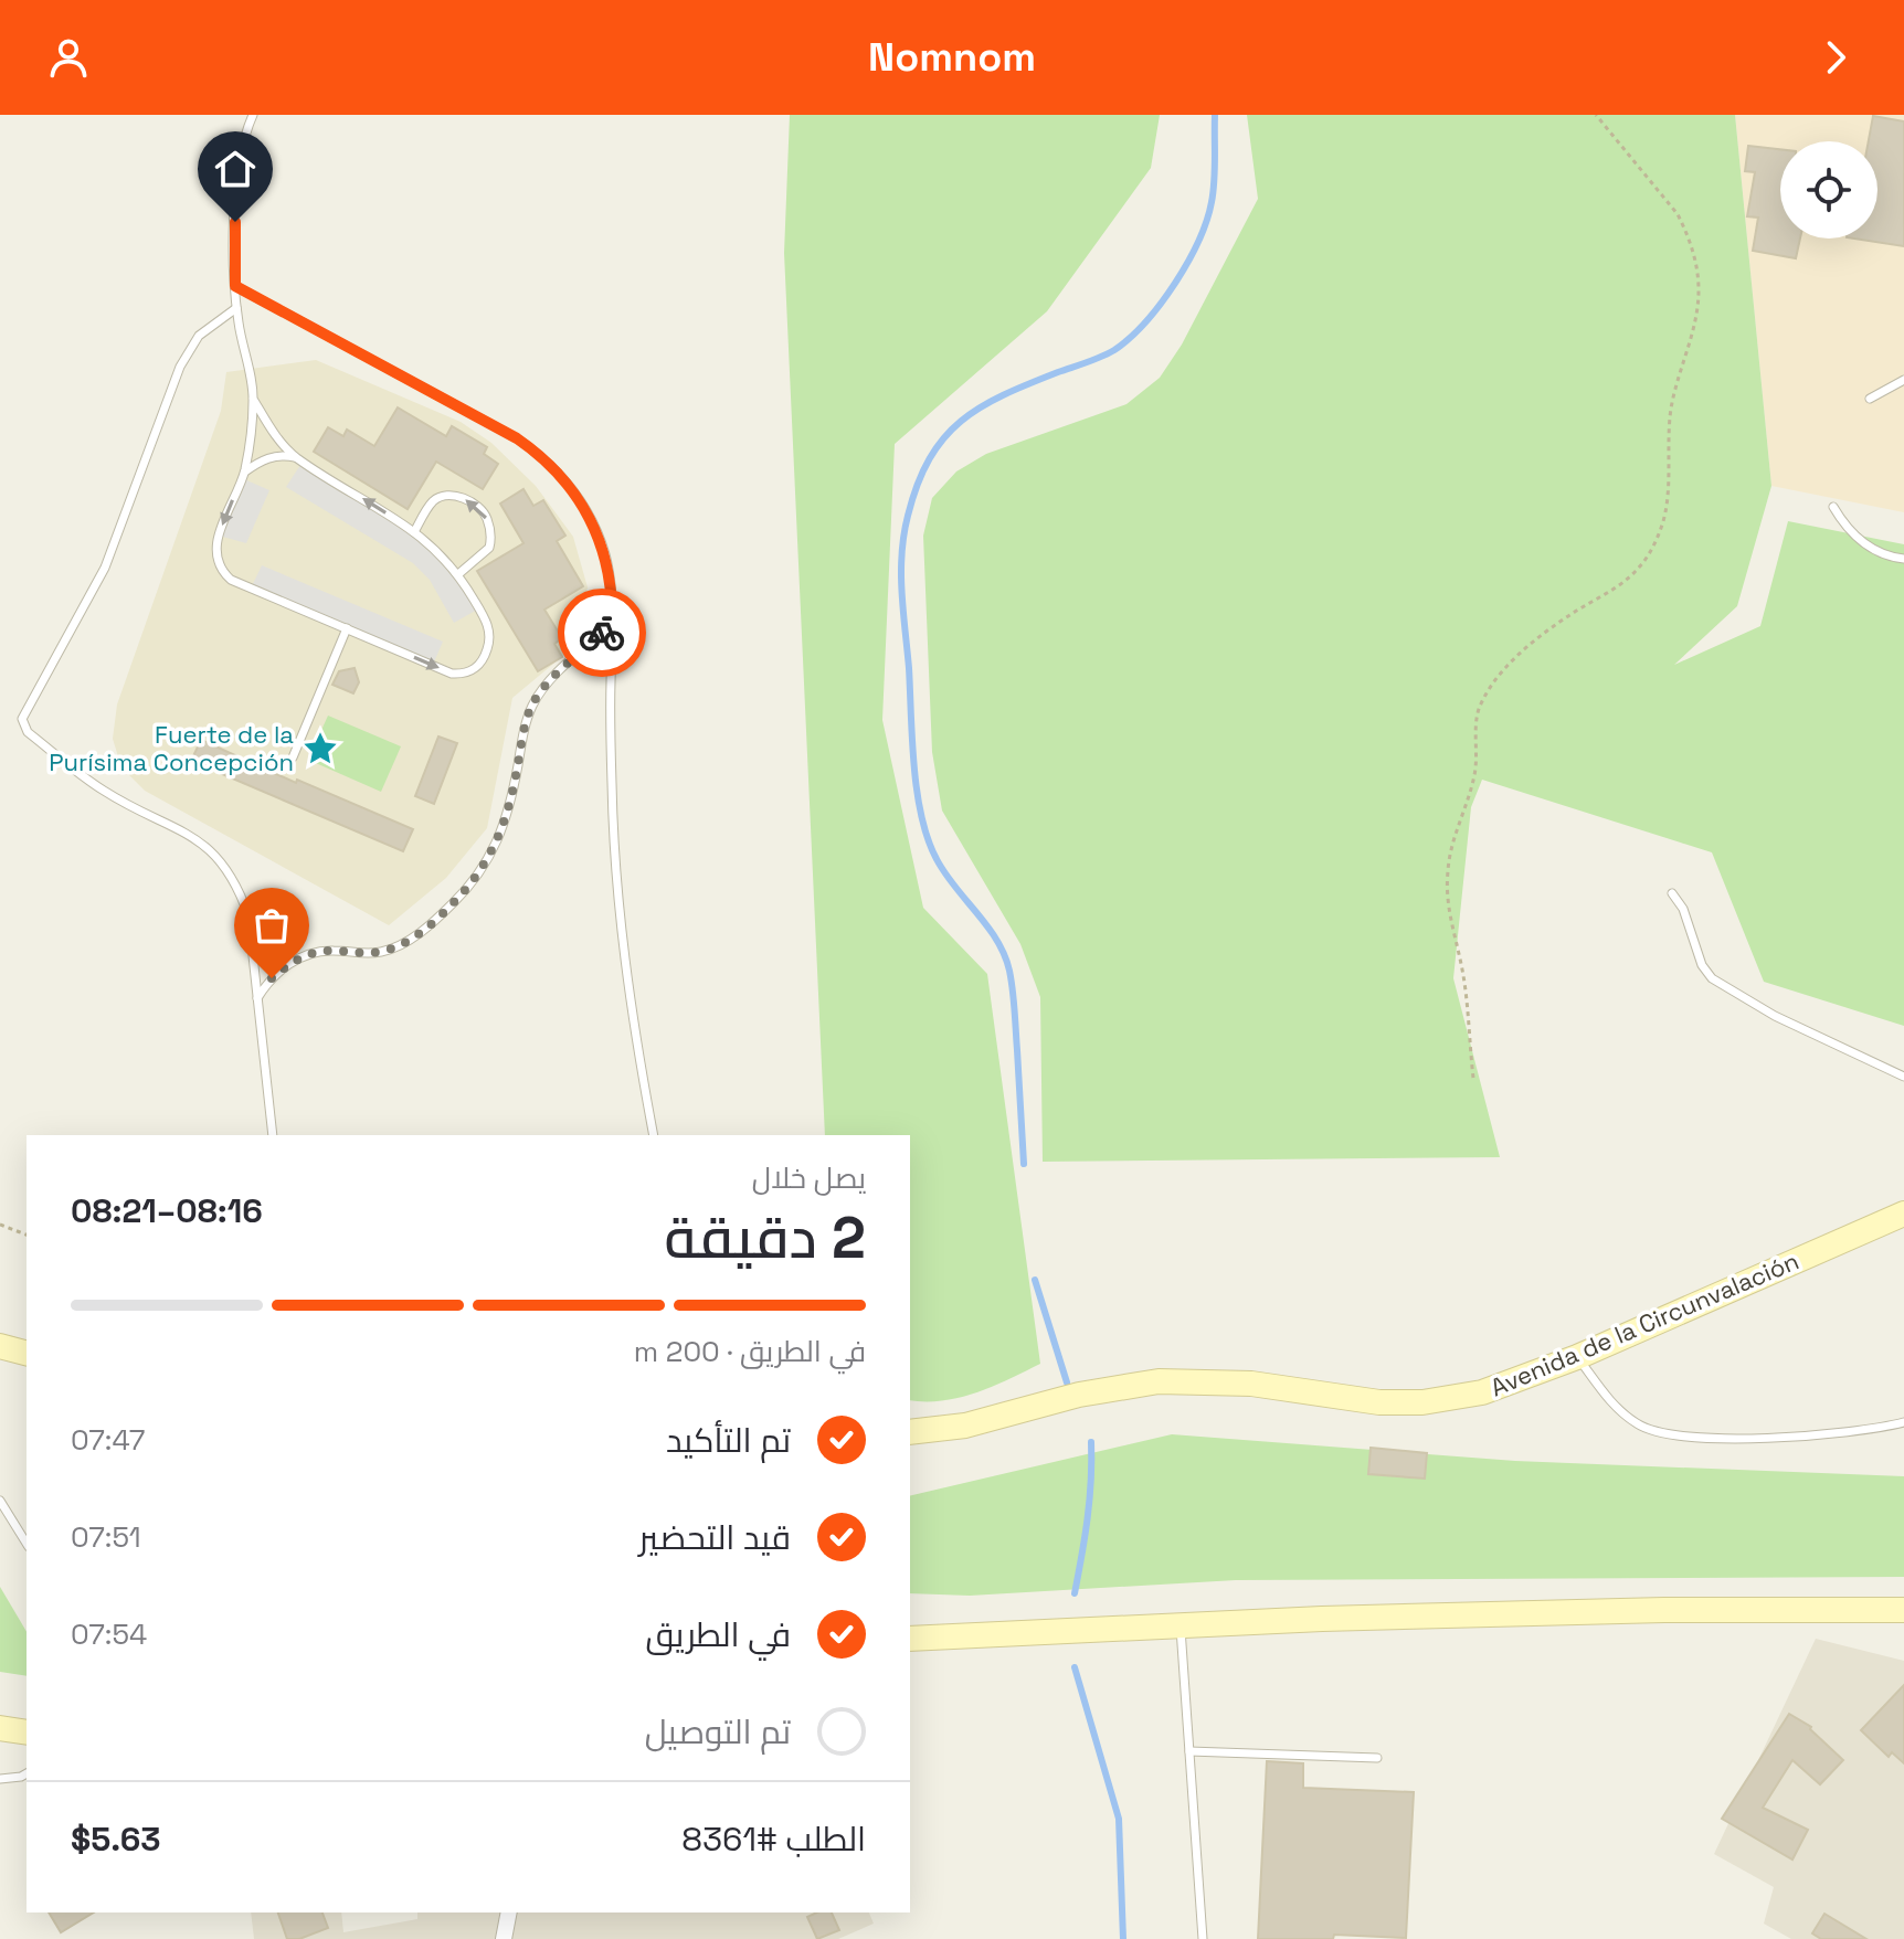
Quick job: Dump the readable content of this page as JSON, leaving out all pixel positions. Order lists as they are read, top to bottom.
{
  "streets": {
    "main road": ["Avenida de la Circunvalación"]
  },
  "places": {
    "place": ["Fuerte de la Purísima Concepción"]
  },
  "page": {
    "header": "Nomnom",
    "heading": ["2 دقيقة", "يصل خلال", "08:16–08:21"],
    "panel": ["الطلب #8361", "$5.63"],
    "bar": "في الطريق · 200 m",
    "list": [
      ["تم التأكيد", "07:47"],
      ["قيد التحضير", "07:51"],
      ["في الطريق", "07:54"],
      "تم التوصيل"
    ]
  }
}
